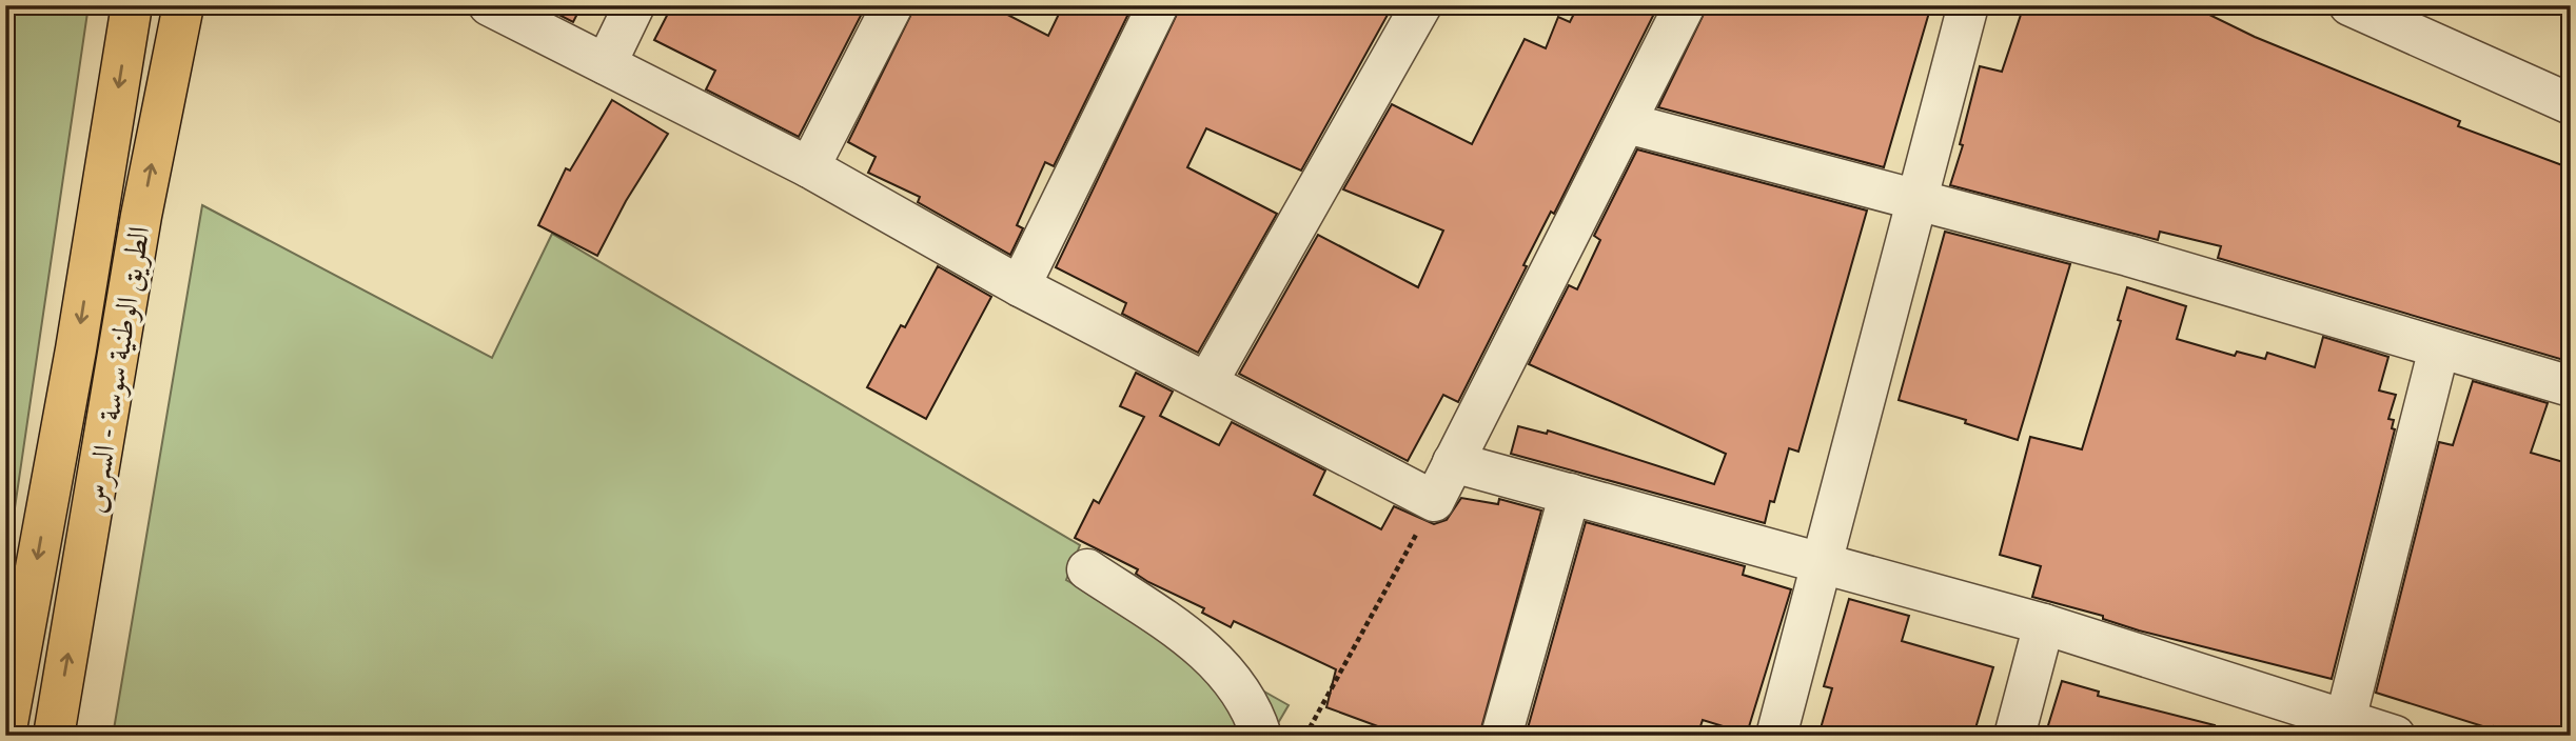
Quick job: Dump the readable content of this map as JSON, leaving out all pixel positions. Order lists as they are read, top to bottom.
{
  "streets": {
    "main road": ["الطريق الوطنية سوسة - السرس"]
  }
}
